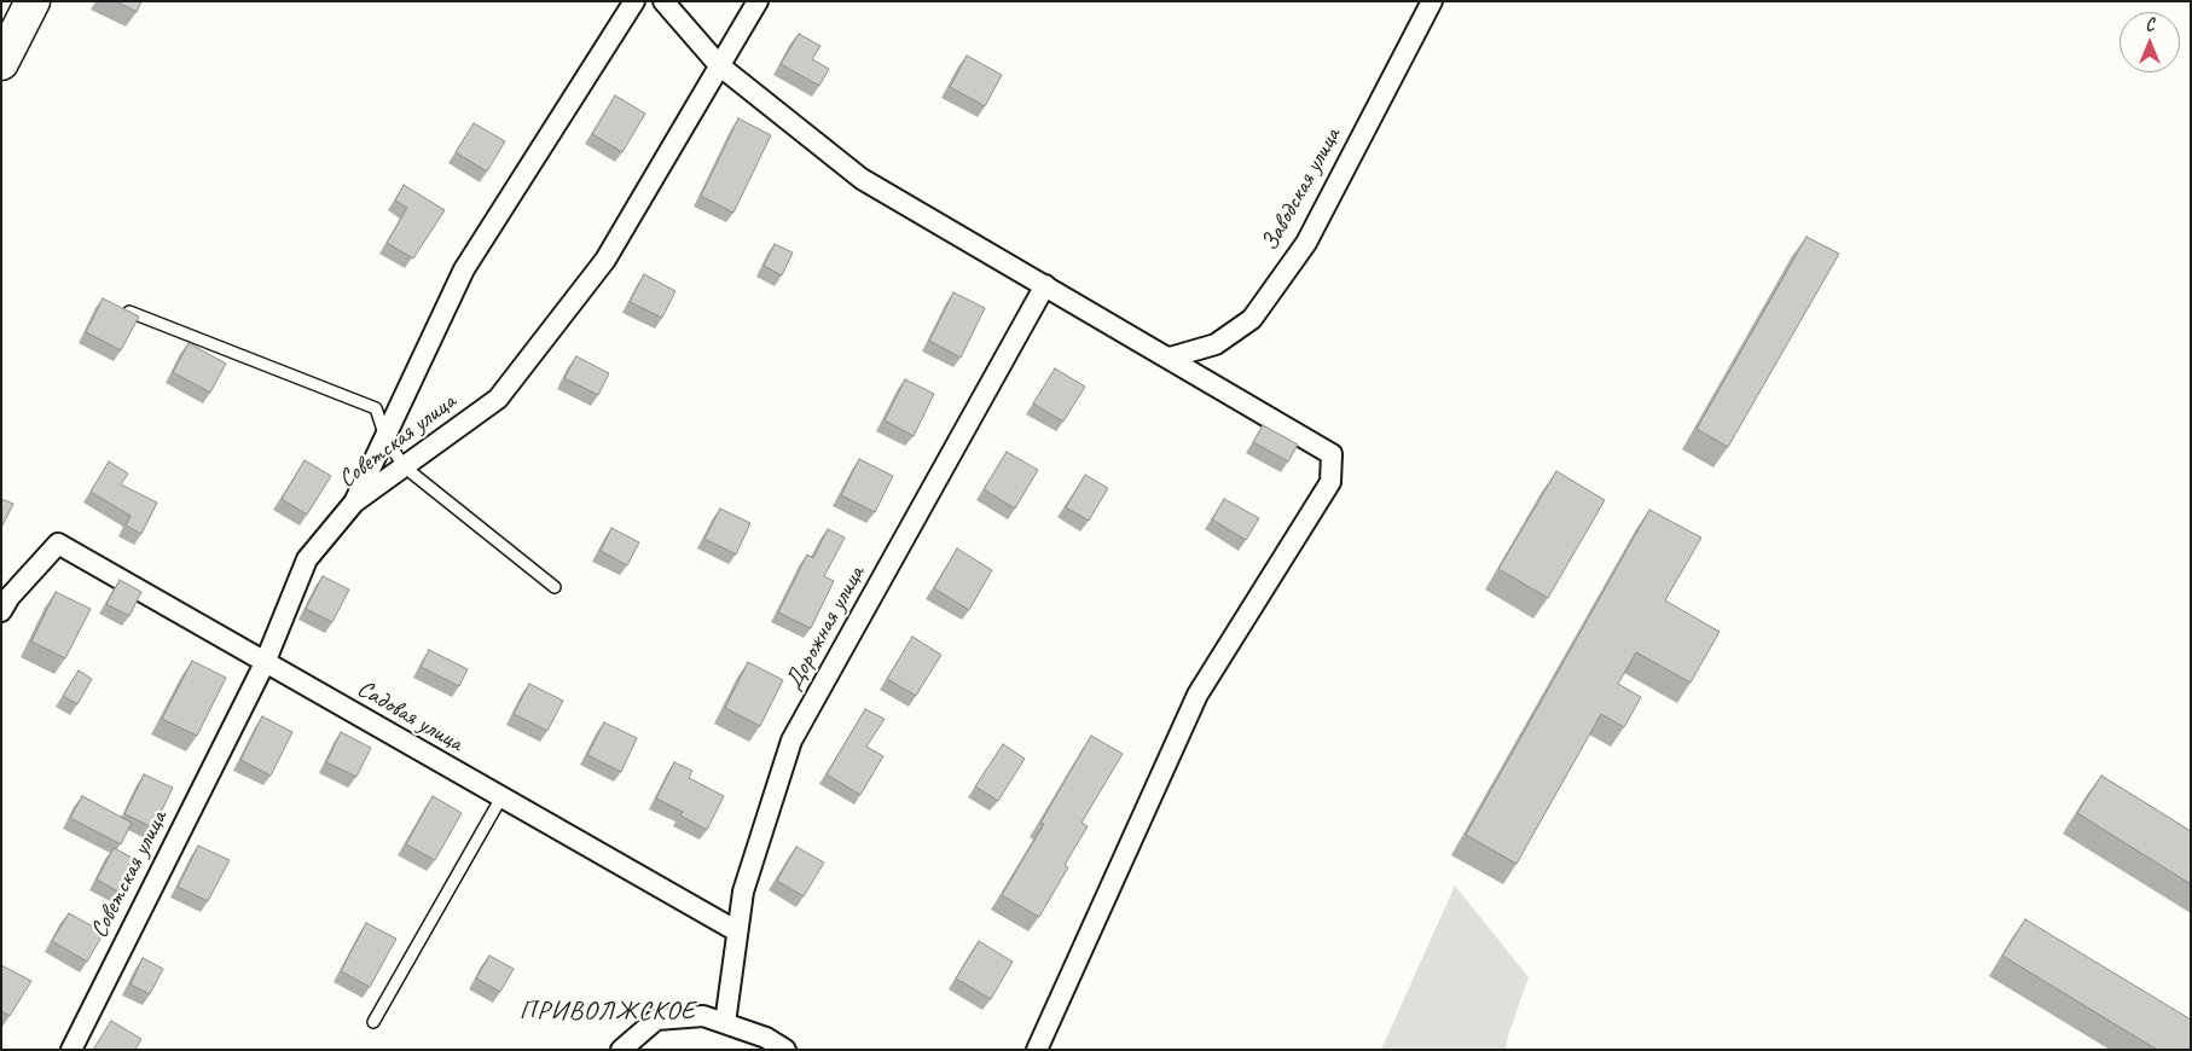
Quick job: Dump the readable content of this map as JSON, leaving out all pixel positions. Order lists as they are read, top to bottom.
{
  "streets": {
    "street": [
      "Заводская улица",
      "Советская улица",
      "Дорожная улица",
      "Садовая улица"
    ]
  },
  "crossings": [
    ["Советская улица", "Садовая улица"],
    ["Дорожная улица", "Садовая улица"]
  ],
  "districts": ["ПРИВОЛЖСКОЕ"],
  "north": "top"
}
